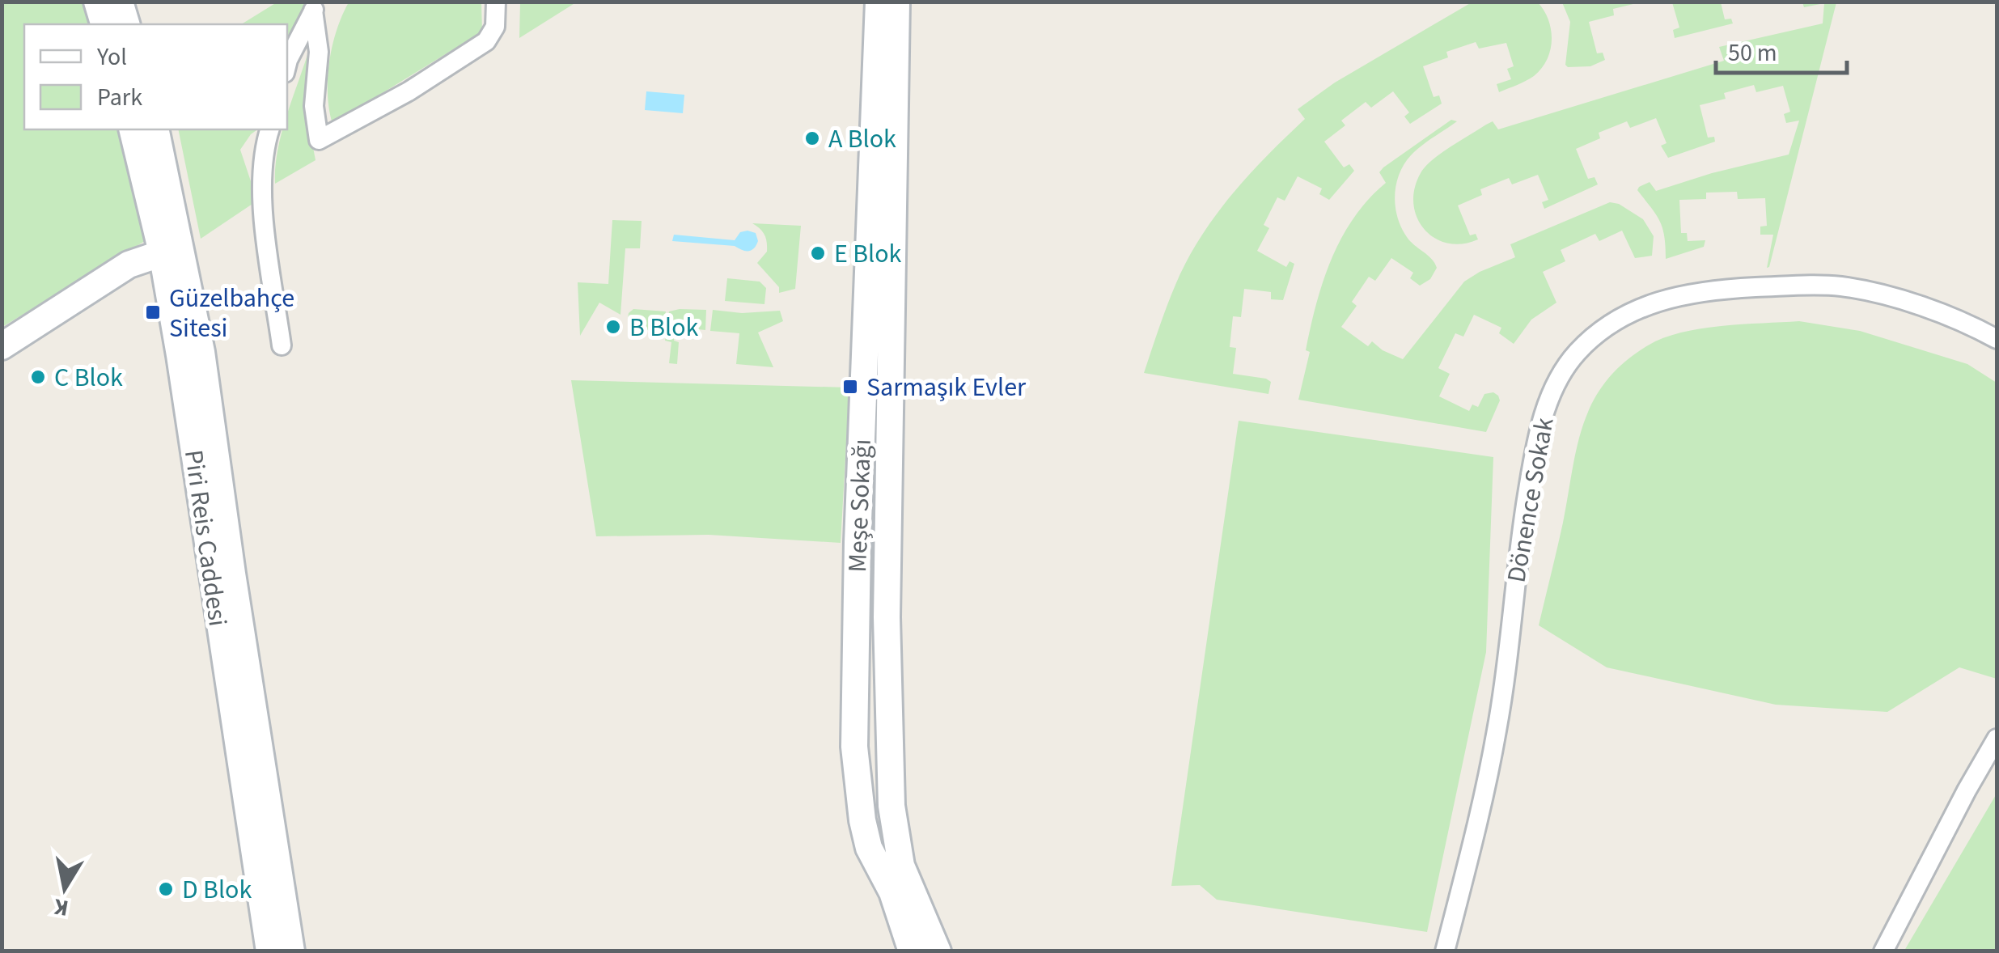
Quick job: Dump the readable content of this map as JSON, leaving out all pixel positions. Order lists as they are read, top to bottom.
{
  "streets": {
    "street": ["Dönence Sokak", "Meşe Sokağı", "Piri Reis Caddesi"]
  },
  "places": {
    "other": [
      "A Blok",
      "E Blok",
      "B Blok",
      "C Blok",
      "D Blok"
    ],
    "transit": ["Güzelbahçe Sitesi", "Sarmaşık Evler"]
  },
  "legend": ["Yol", "Park"],
  "scale_bar": "50 m",
  "north": "bottom"
}
